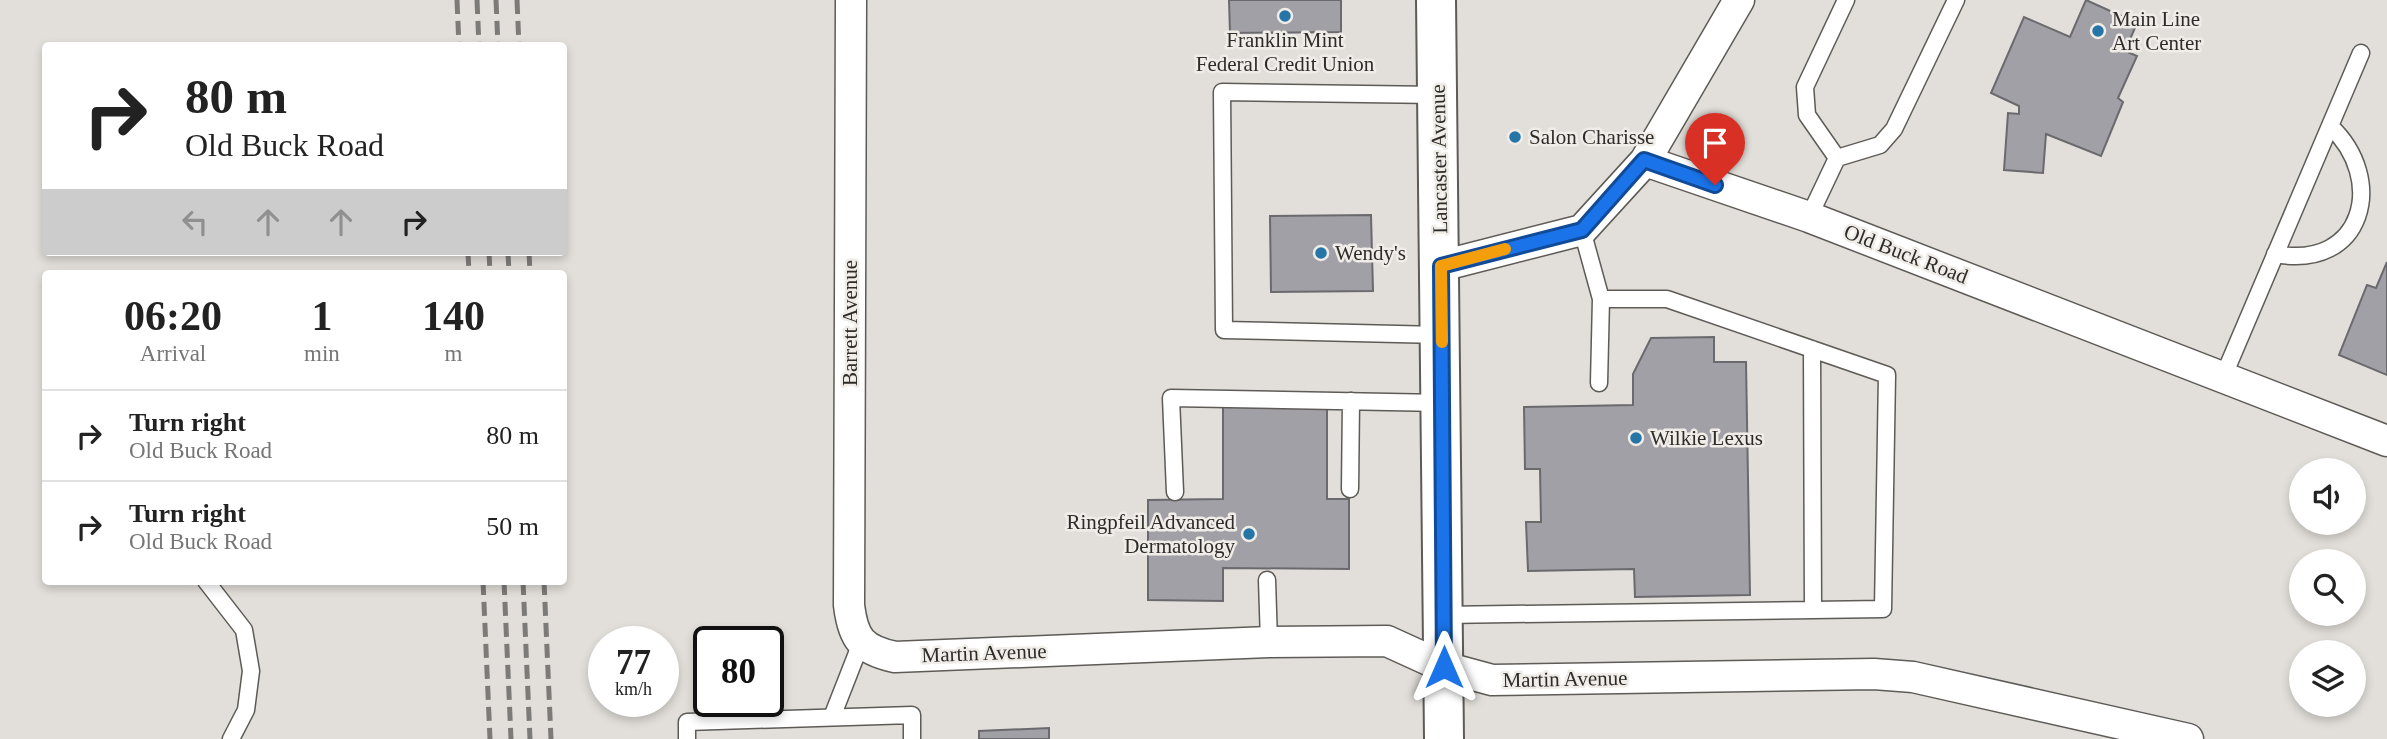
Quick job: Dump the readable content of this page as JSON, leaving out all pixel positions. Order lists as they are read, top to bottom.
{
  "streets": {
    "highway": ["Lancaster Avenue"],
    "street": ["Old Buck Road", "Barrett Avenue", "Martin Avenue"]
  },
  "crossings": [
    ["Lancaster Avenue", "Martin Avenue"],
    ["Barrett Avenue", "Martin Avenue"]
  ],
  "places": [
    "Franklin Mint Federal Credit Union",
    "Main Line Art Center",
    "Salon Charisse",
    "Wendy's",
    "Wilkie Lexus",
    "Ringpfeil Advanced Dermatology"
  ],
  "page": {
    "turn": ["80 m", "Old Buck Road"],
    "eta": [
      "06:20",
      "Arrival",
      "1",
      "min",
      "140",
      "m"
    ],
    "list": [
      {
        "name": "Turn right",
        "note": "Old Buck Road",
        "value": "80 m"
      },
      {
        "name": "Turn right",
        "note": "Old Buck Road",
        "value": "50 m"
      }
    ],
    "speed": "77 km/h",
    "limit": "80"
  }
}
